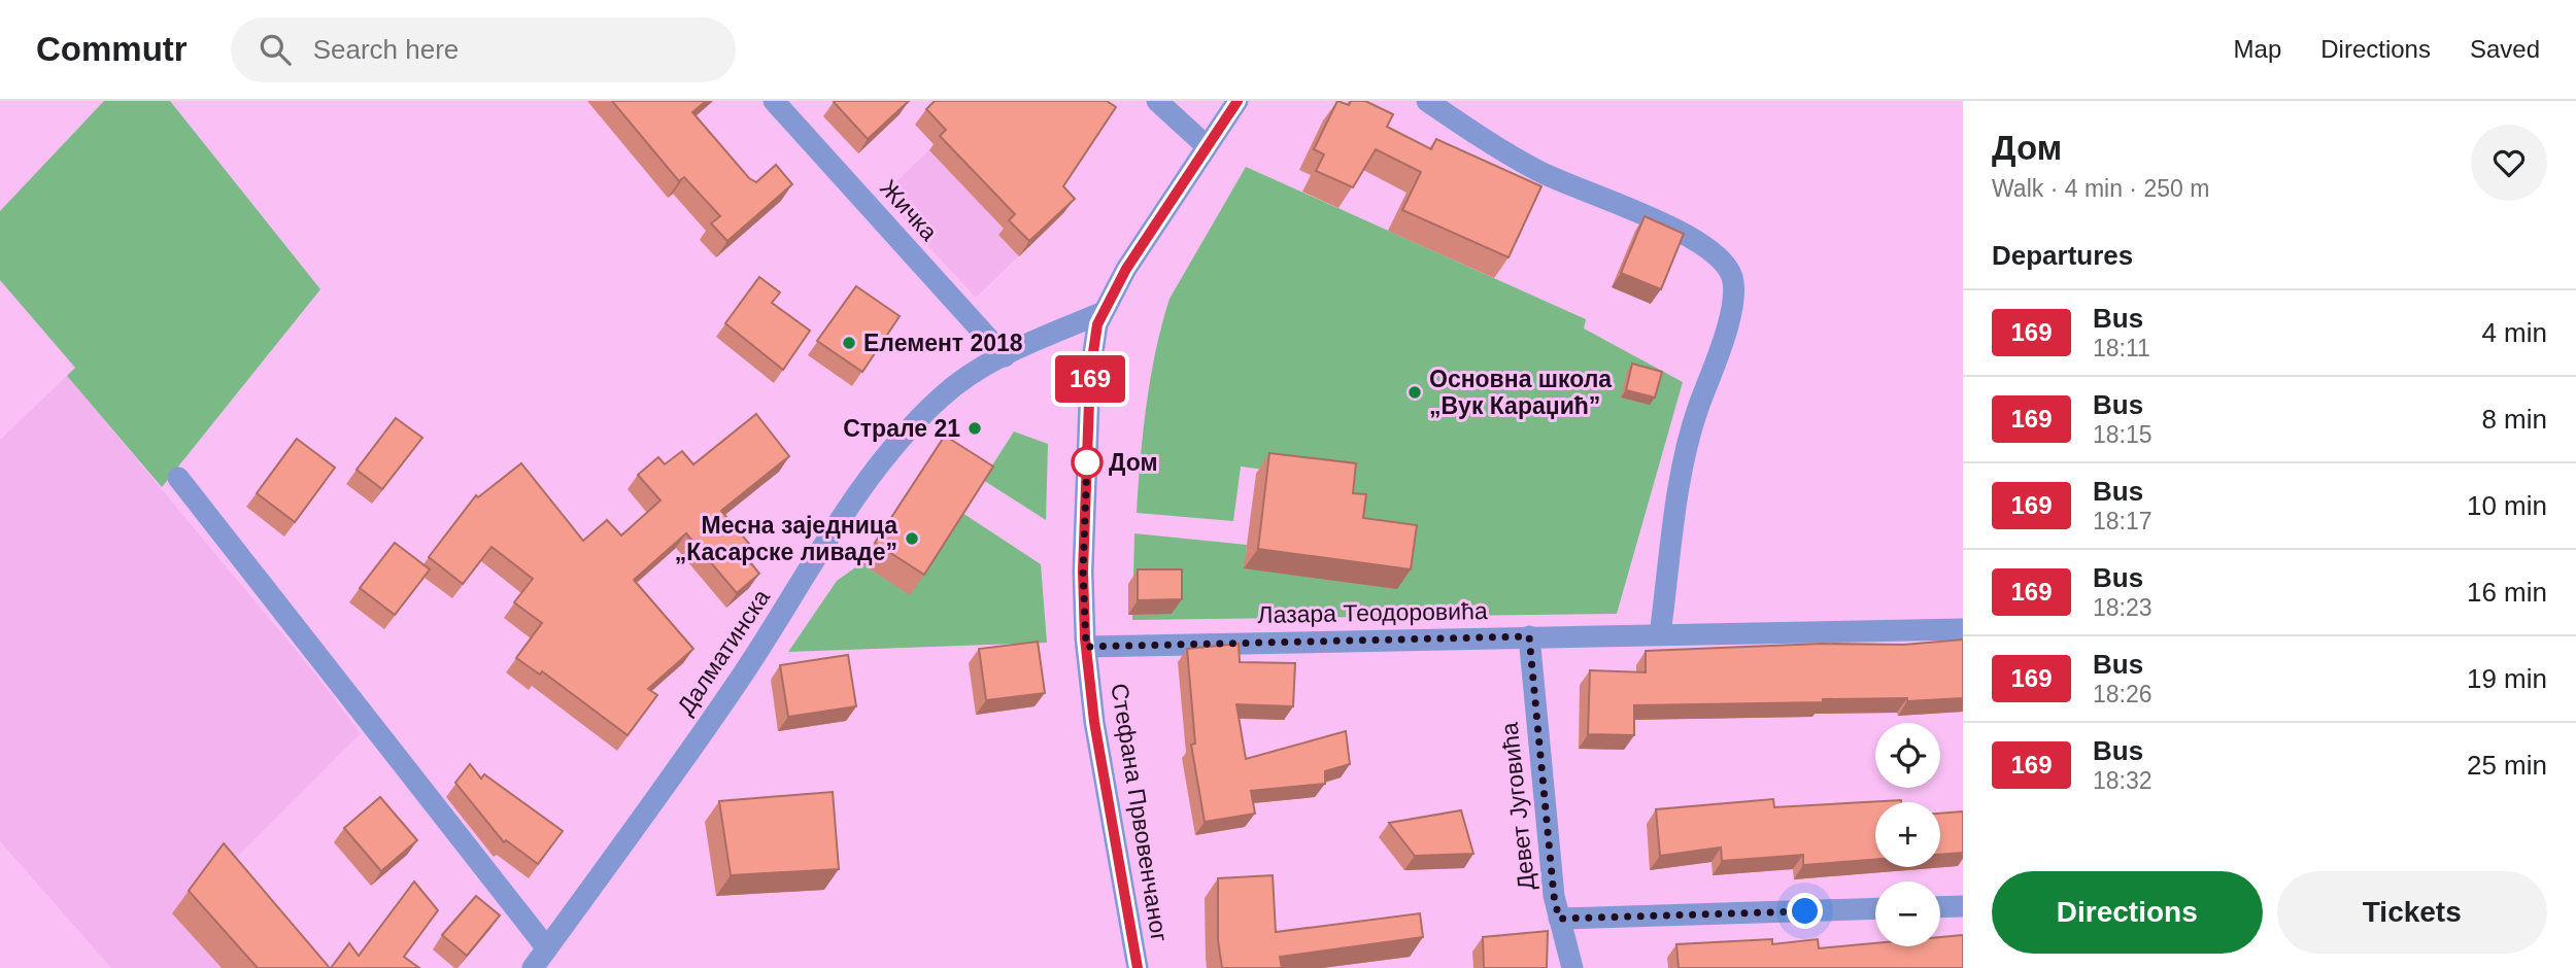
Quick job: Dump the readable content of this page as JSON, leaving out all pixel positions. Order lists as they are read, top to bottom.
{
  "streets": {
    "street": [
      "Жичка",
      "Лазара Теодоровића",
      "Далматинска",
      "Девет Југовића",
      "Стефана Првовенчаног"
    ]
  },
  "crossings": [
    ["Жичка", "Далматинска"],
    ["Лазара Теодоровића", "Девет Југовића"],
    ["Лазара Теодоровића", "Стефана Првовенчаног"],
    ["Далматинска", "Стефана Првовенчаног"]
  ],
  "places": [
    "Елемент 2018",
    "Основна школа „Вук Караџић”",
    "Страле 21",
    "Дом",
    "Месна заједница „Касарске ливаде”"
  ],
  "lines": ["bus line 169"],
  "page": {
    "header": "Commutr",
    "search": "Search here",
    "nav": ["Map", "Directions", "Saved"],
    "on_map": "169",
    "heading": [
      ["Дом", "Walk · 4 min · 250 m"],
      "Departures"
    ],
    "list": [
      {
        "mark": "169",
        "name": "Bus",
        "note": "18:11",
        "value": "4 min"
      },
      {
        "mark": "169",
        "name": "Bus",
        "note": "18:15",
        "value": "8 min"
      },
      {
        "mark": "169",
        "name": "Bus",
        "note": "18:17",
        "value": "10 min"
      },
      {
        "mark": "169",
        "name": "Bus",
        "note": "18:23",
        "value": "16 min"
      },
      {
        "mark": "169",
        "name": "Bus",
        "note": "18:26",
        "value": "19 min"
      },
      {
        "mark": "169",
        "name": "Bus",
        "note": "18:32",
        "value": "25 min"
      }
    ],
    "map_buttons": ["+", "−"],
    "buttons": ["Directions", "Tickets"]
  }
}
